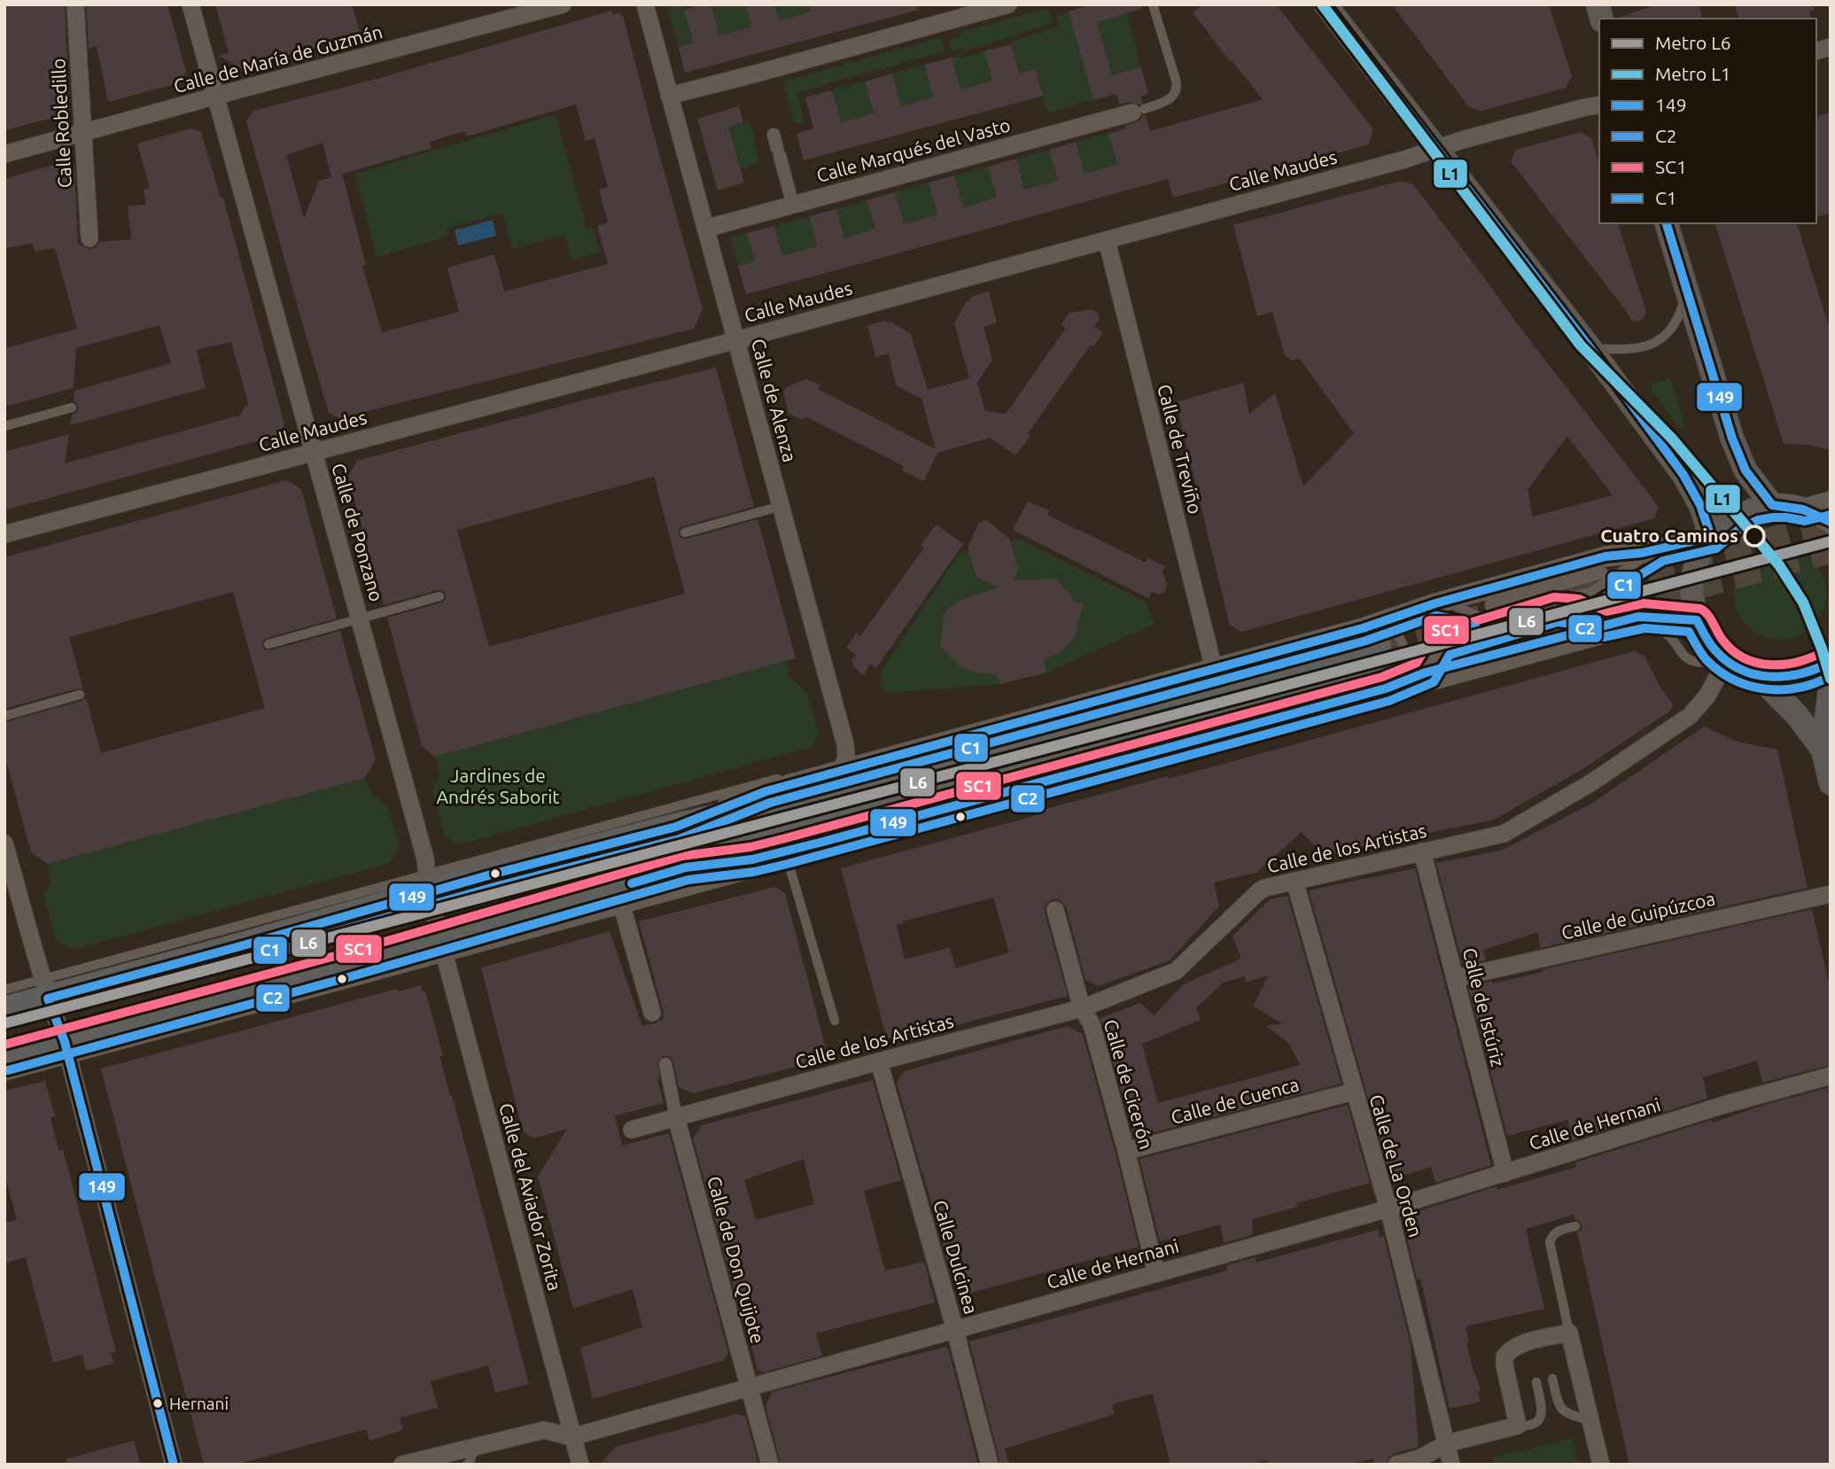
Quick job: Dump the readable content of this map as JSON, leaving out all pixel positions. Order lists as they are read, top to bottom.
{
  "streets": {
    "street": [
      "Calle de María de Guzmán",
      "Calle Robledillo",
      "Calle Marqués del Vasto",
      "Calle Maudes",
      "Calle de Alenza",
      "Calle de Treviño",
      "Calle de Ponzano",
      "Calle de los Artistas",
      "Calle de Guipúzcoa",
      "Calle de Istúriz",
      "Calle de Cicerón",
      "Calle de Cuenca",
      "Calle de Hernani",
      "Calle de La Orden",
      "Calle del Aviador Zorita",
      "Calle Dulcinea",
      "Calle de Don Quijote"
    ]
  },
  "crossings": [
    ["Calle de María de Guzmán", "Calle Robledillo"],
    ["Calle de María de Guzmán", "Calle de Ponzano"],
    ["Calle Marqués del Vasto", "Calle de Alenza"],
    ["Calle Maudes", "Calle de Alenza"],
    ["Calle Maudes", "Calle de Treviño"],
    ["Calle Maudes", "Calle de Ponzano"],
    ["Calle de Ponzano", "Calle del Aviador Zorita"],
    ["Calle de los Artistas", "Calle de Istúriz"],
    ["Calle de los Artistas", "Calle de Cicerón"],
    ["Calle de los Artistas", "Calle de La Orden"],
    ["Calle de los Artistas", "Calle Dulcinea"],
    ["Calle de los Artistas", "Calle de Don Quijote"],
    ["Calle de Guipúzcoa", "Calle de Istúriz"],
    ["Calle de Istúriz", "Calle de Hernani"],
    ["Calle de Cicerón", "Calle de Cuenca"],
    ["Calle de Cicerón", "Calle de Hernani"],
    ["Calle de Cuenca", "Calle de La Orden"],
    ["Calle de Hernani", "Calle de La Orden"],
    ["Calle de Hernani", "Calle del Aviador Zorita"],
    ["Calle de Hernani", "Calle Dulcinea"],
    ["Calle de Hernani", "Calle de Don Quijote"]
  ],
  "parks": ["Jardines de Andrés Saborit"],
  "places": ["Cuatro Caminos", "Hernani"],
  "lines": [
    "metro line L1",
    "transit line 149",
    "transit line C1",
    "metro line L6",
    "transit line SC1",
    "transit line C2"
  ],
  "legend": [
    "Metro L6",
    "Metro L1",
    "149",
    "C2",
    "SC1",
    "C1"
  ]
}
